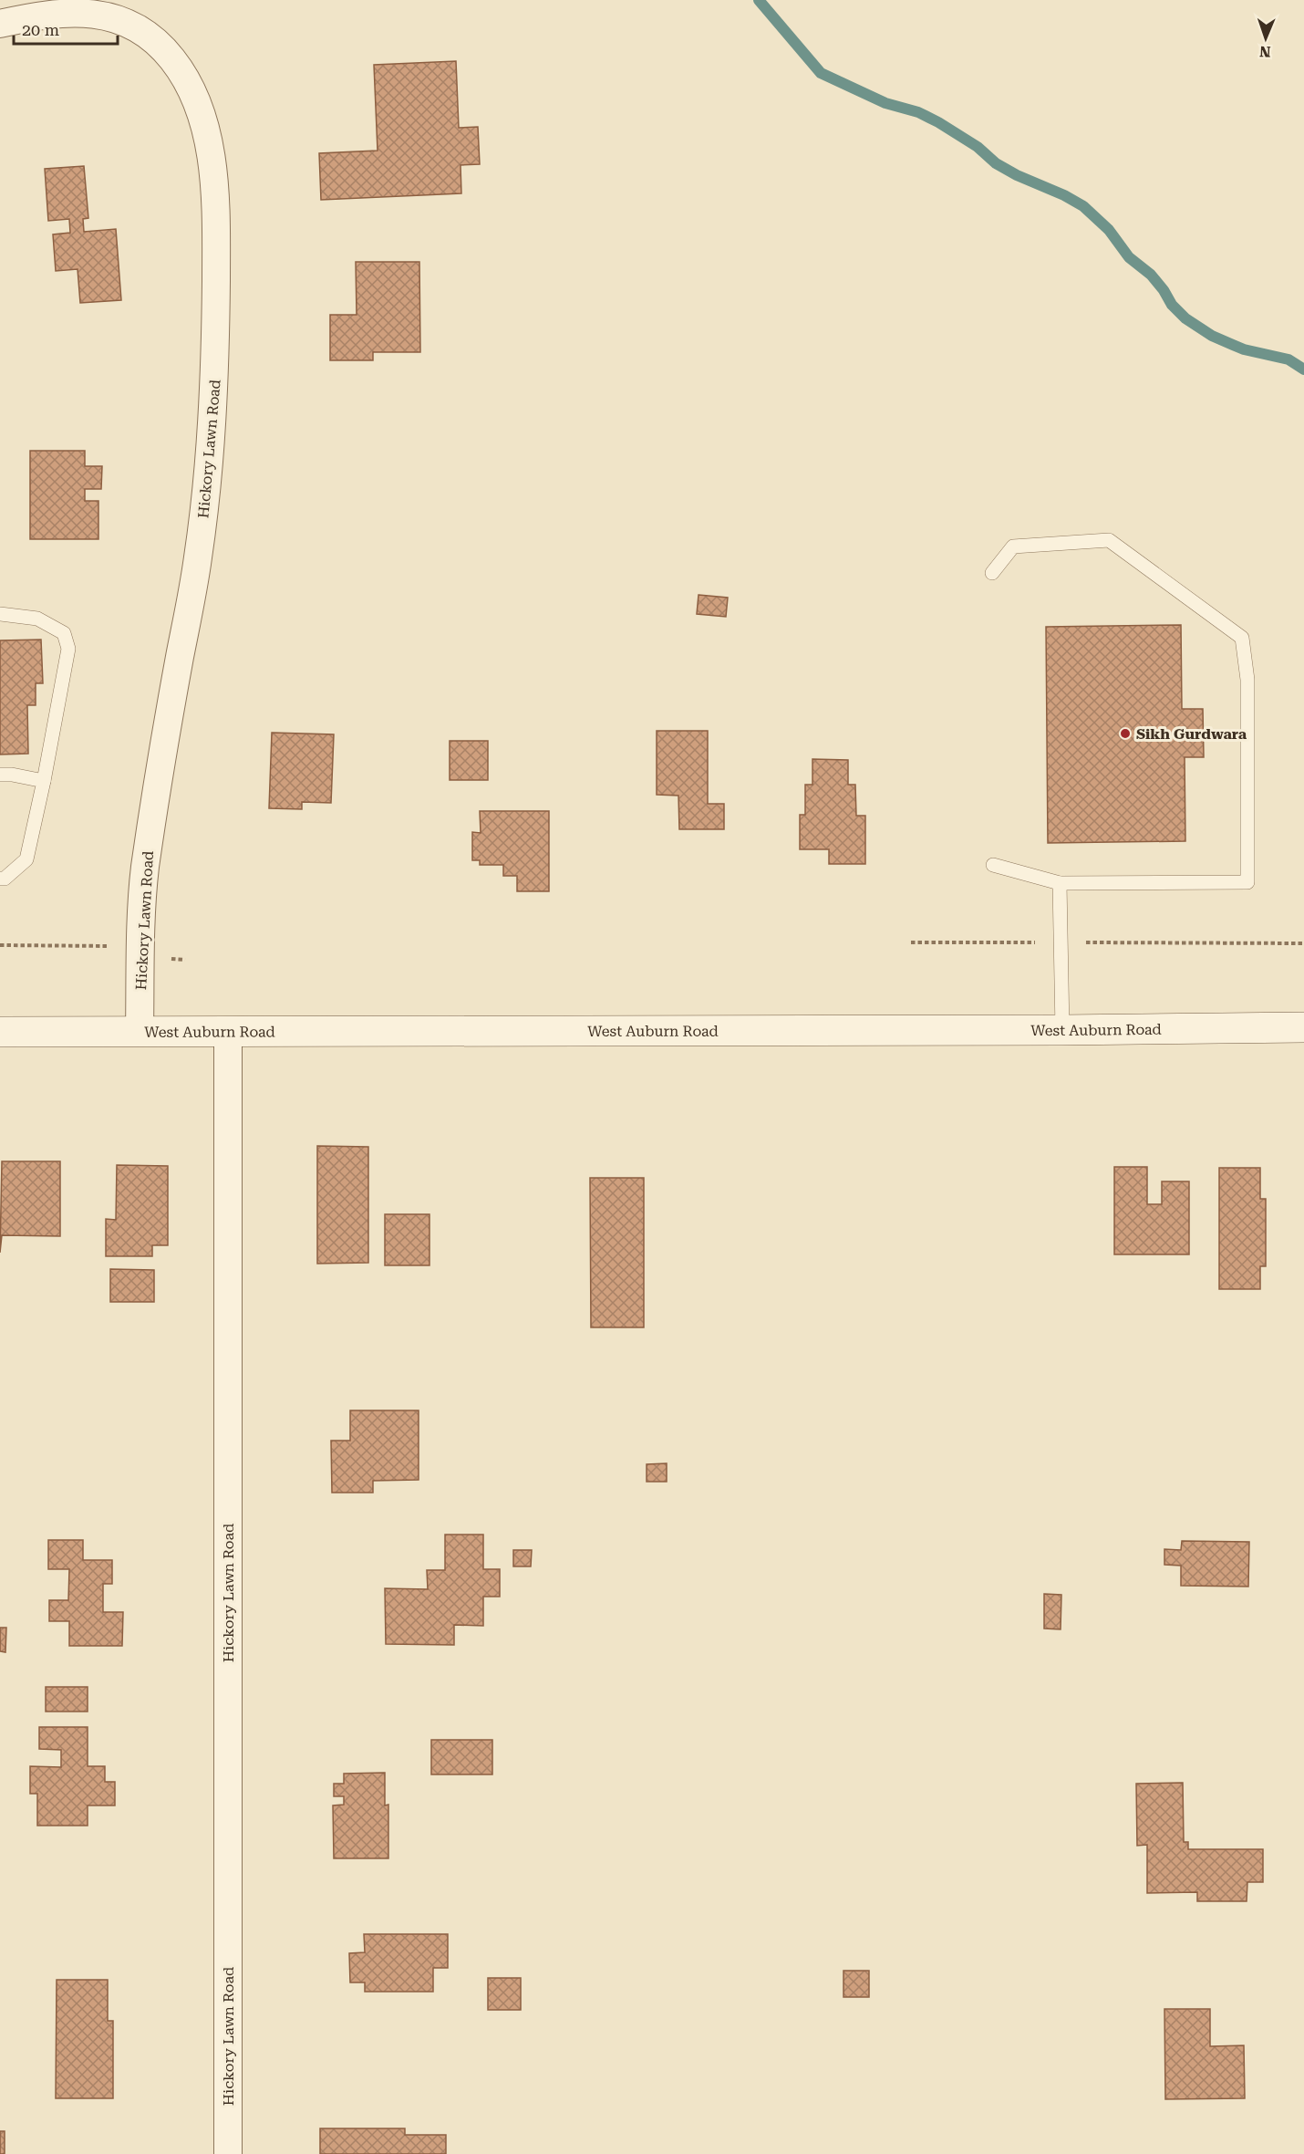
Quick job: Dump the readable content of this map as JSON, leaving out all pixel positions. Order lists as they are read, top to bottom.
{
  "streets": {
    "main road": ["West Auburn Road"],
    "street": ["Hickory Lawn Road"]
  },
  "crossings": [
    ["Hickory Lawn Road", "West Auburn Road"]
  ],
  "places": ["Sikh Gurdwara"],
  "scale_bar": "20 m",
  "north": "bottom"
}
